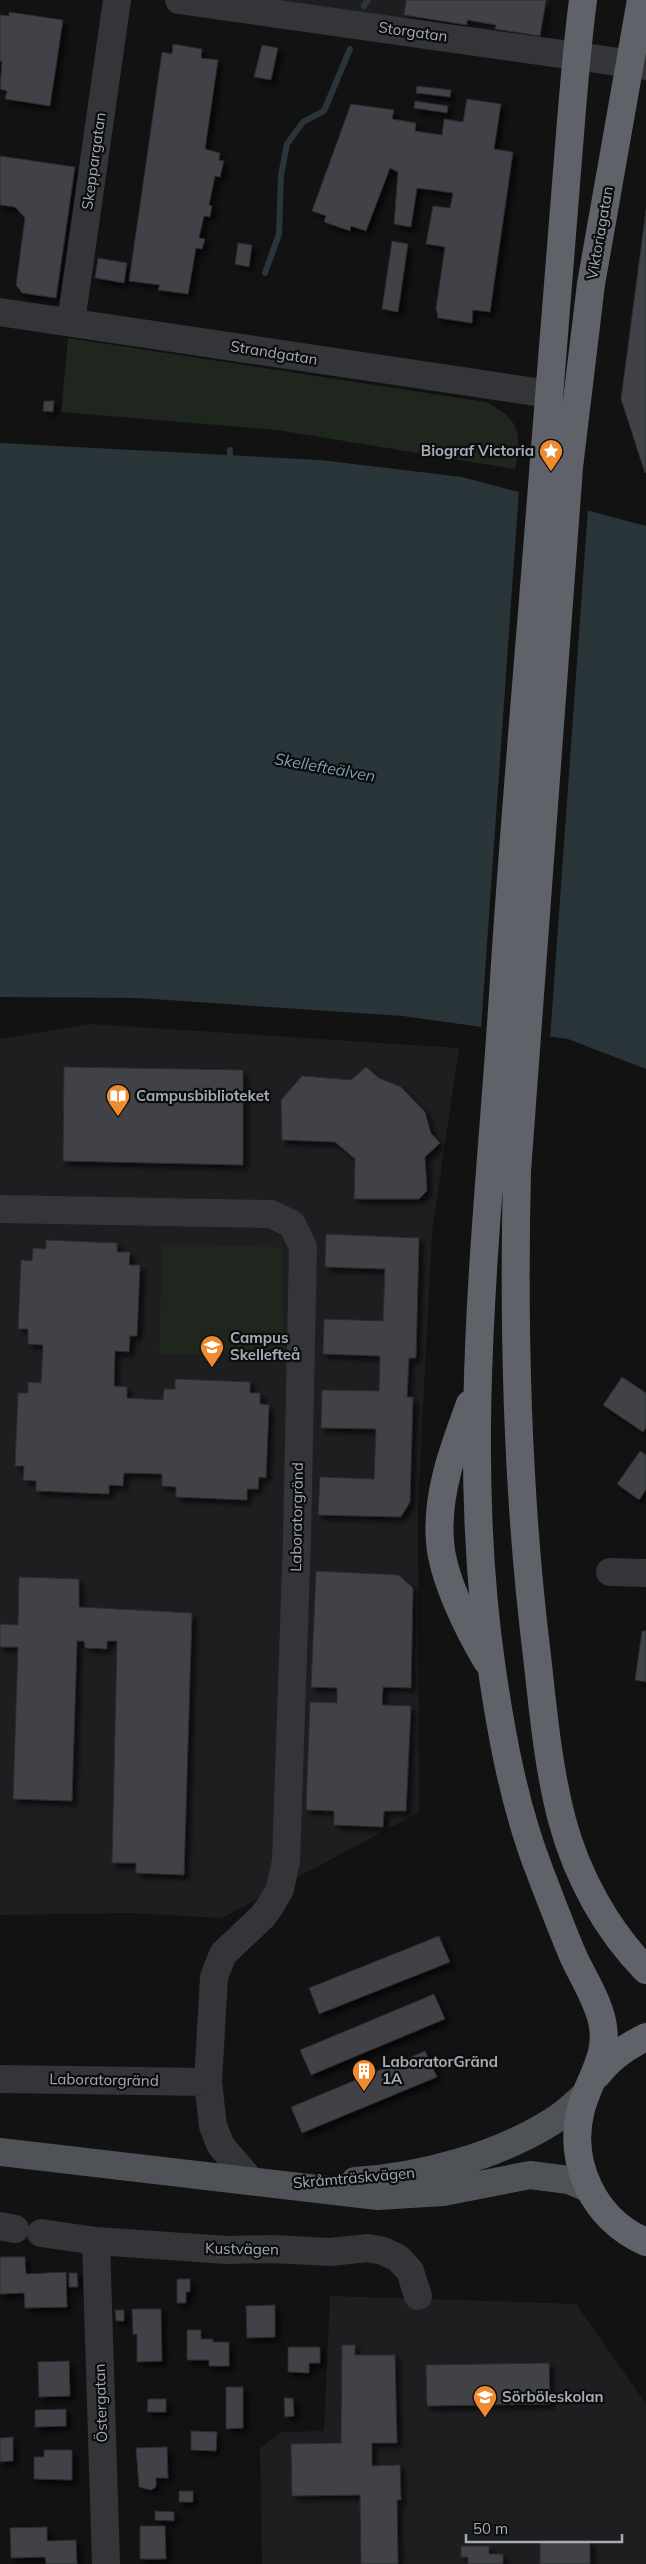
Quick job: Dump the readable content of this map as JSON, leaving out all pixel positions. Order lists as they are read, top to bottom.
{
  "streets": {
    "highway": ["Viktoriagatan"],
    "main road": ["Skråmträskvägen"],
    "street": [
      "Storgatan",
      "Skeppargatan",
      "Strandgatan",
      "Laboratorgränd",
      "Kustvägen",
      "Östergatan"
    ]
  },
  "crossings": [
    ["Storgatan", "Viktoriagatan"],
    ["Skeppargatan", "Strandgatan"],
    ["Laboratorgränd", "Skråmträskvägen"],
    ["Kustvägen", "Östergatan"]
  ],
  "water": ["Skellefteälven"],
  "places": {
    "place": ["Biograf Victoria"],
    "library": ["Campusbiblioteket"],
    "school or university": ["Campus Skellefteå", "Sörböleskolan"],
    "building": ["LaboratorGränd 1A"]
  },
  "scale_bar": "50 m"
}
